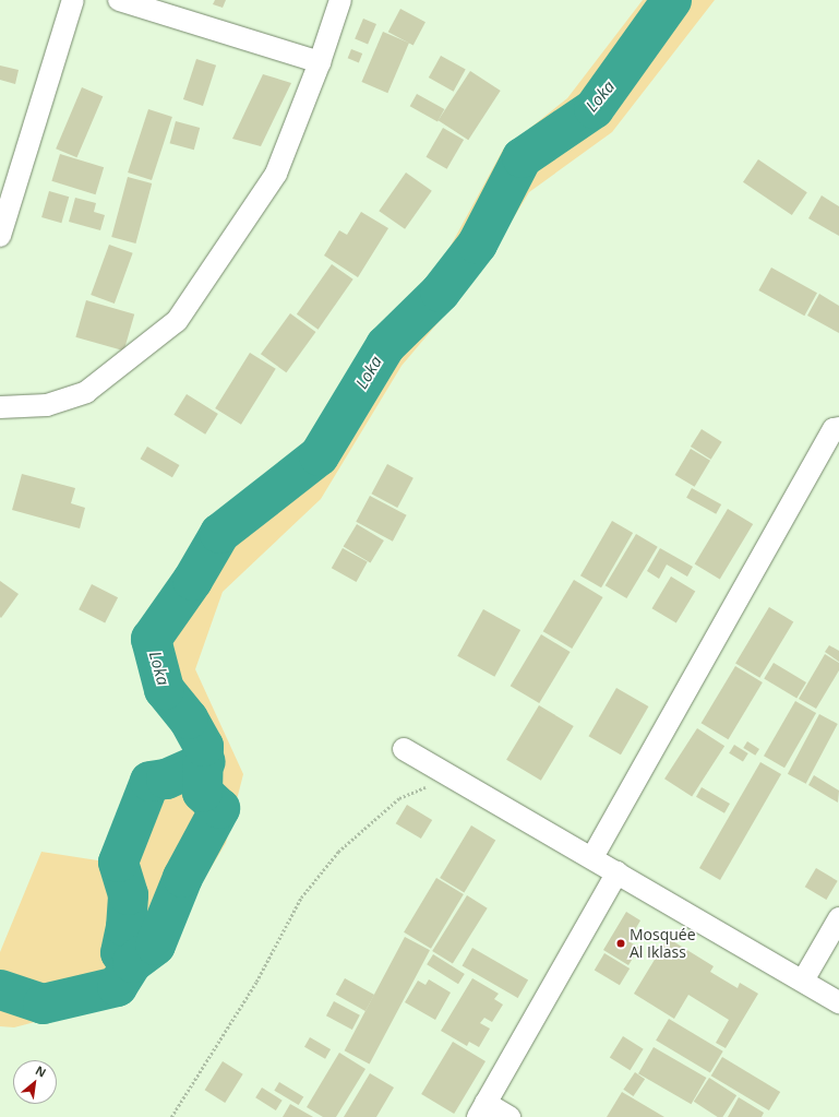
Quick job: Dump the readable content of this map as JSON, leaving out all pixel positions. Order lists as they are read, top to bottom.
{
  "water": ["Loka"],
  "places": ["Mosquée Al Iklass"],
  "north": "top right"
}
